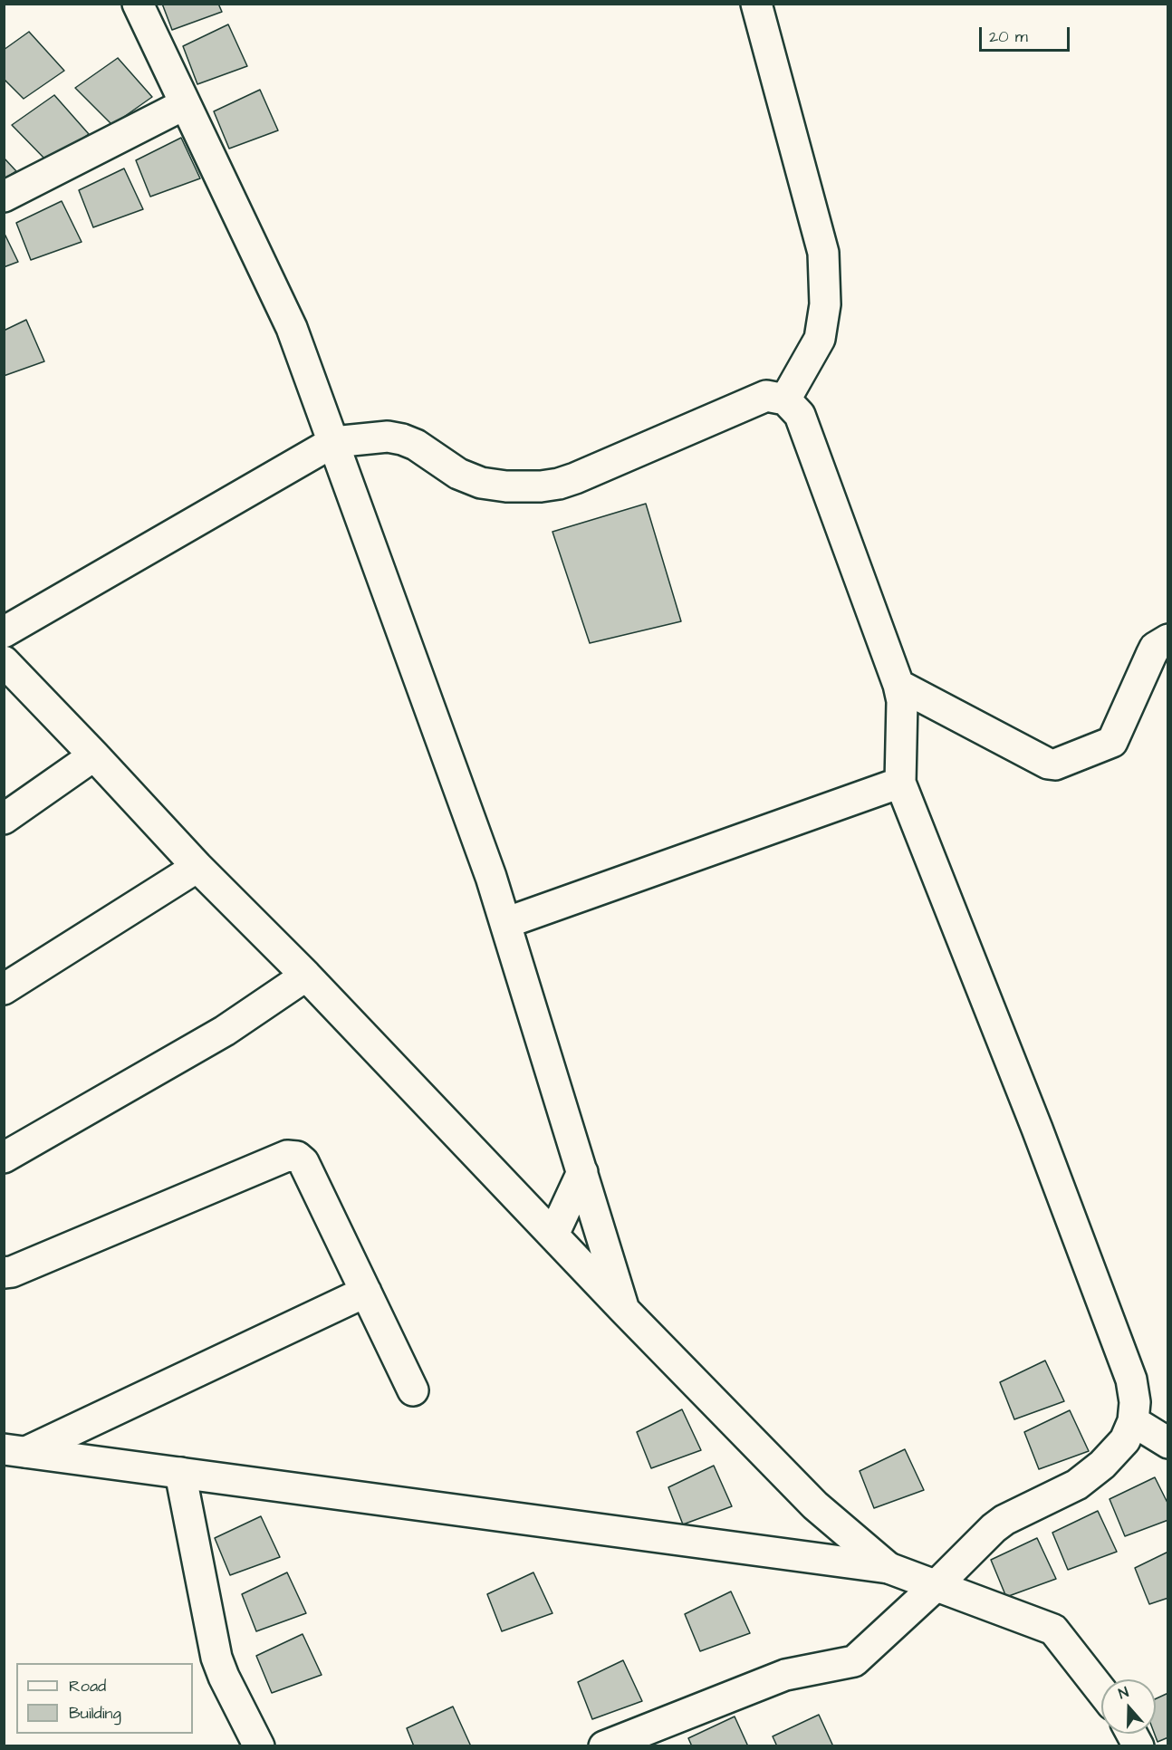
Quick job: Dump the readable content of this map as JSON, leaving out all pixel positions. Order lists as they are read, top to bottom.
{
  "legend": ["Road", "Building"],
  "scale_bar": "20 m",
  "north": "top"
}
